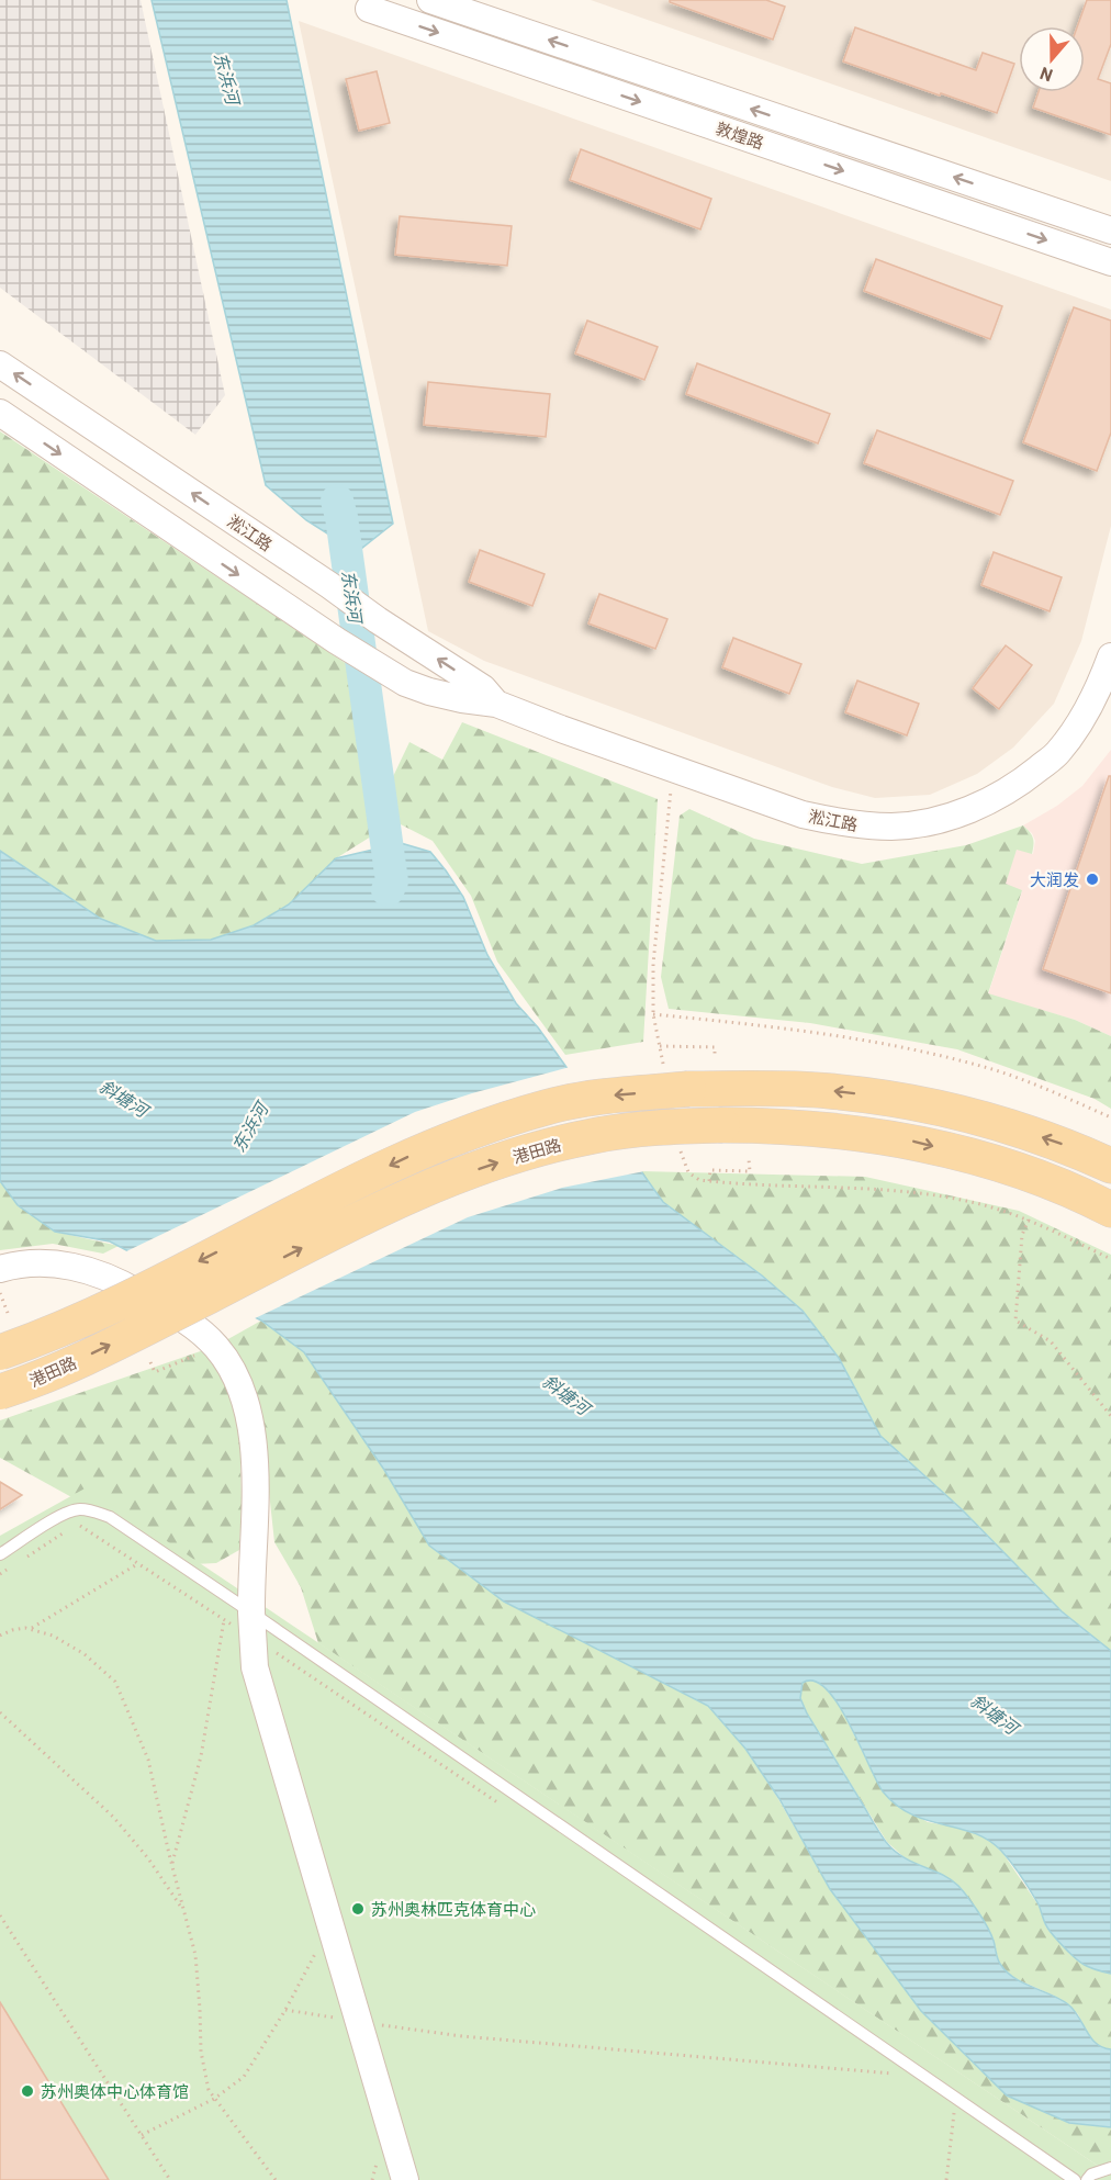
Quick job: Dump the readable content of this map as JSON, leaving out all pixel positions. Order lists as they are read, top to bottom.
{
  "streets": {
    "main road": ["港田路"],
    "street": ["敦煌路", "淞江路"]
  },
  "water": ["东浜河", "斜塘河"],
  "places": ["大润发", "苏州奥林匹克体育中心", "苏州奥体中心体育馆"],
  "north": "bottom"
}
